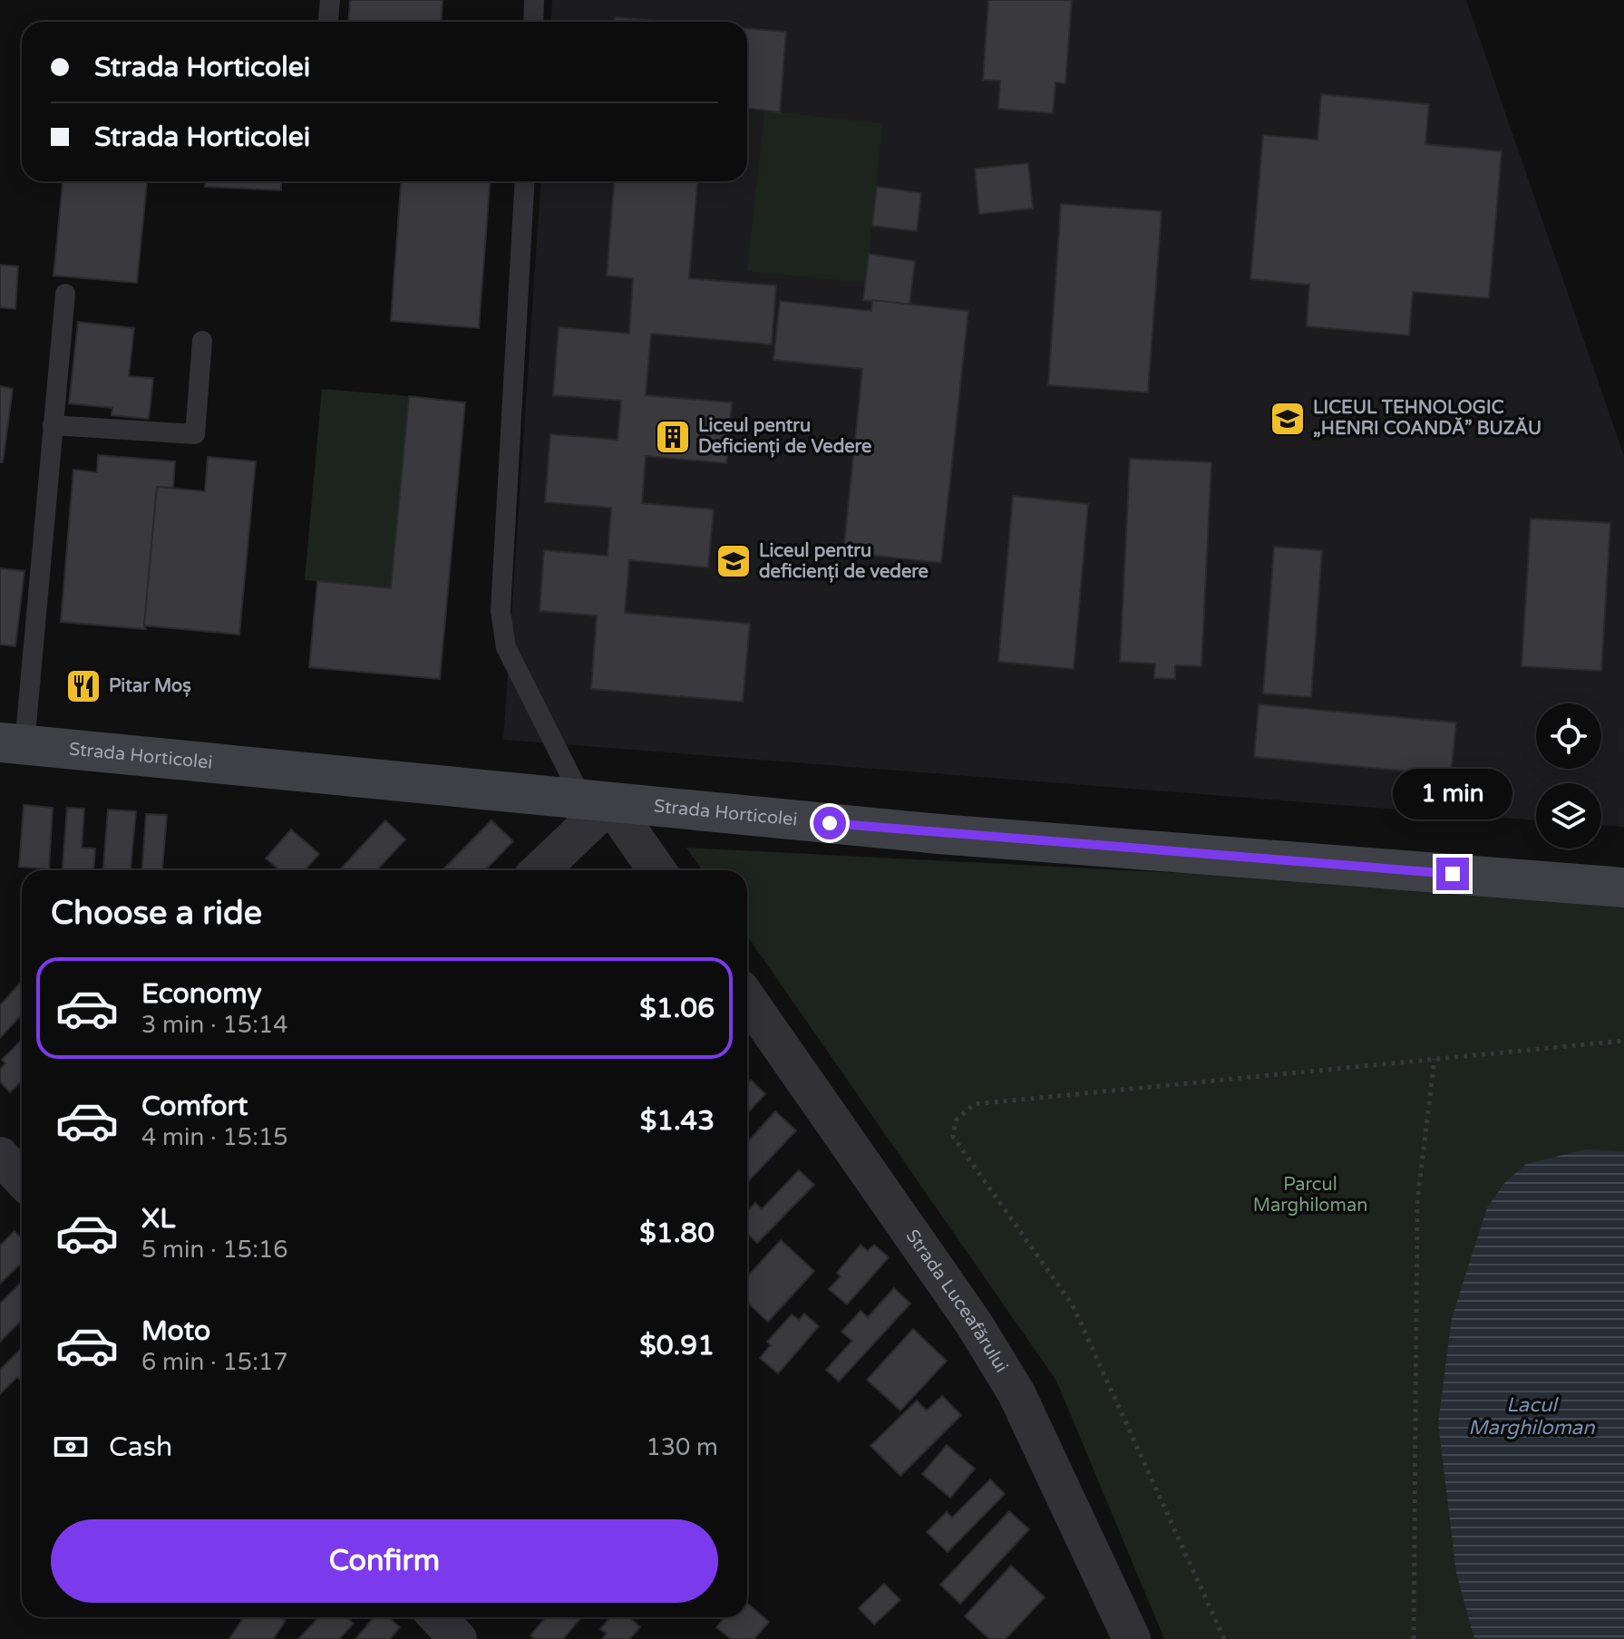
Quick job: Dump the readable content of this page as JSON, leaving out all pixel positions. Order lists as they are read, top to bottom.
{
  "streets": {
    "main road": ["Strada Horticolei"],
    "street": ["Strada Luceafărului"]
  },
  "water": ["Lacul Marghiloman"],
  "parks": ["Parcul Marghiloman"],
  "places": {
    "school or university": ["LICEUL TEHNOLOGIC „HENRI COANDĂ” BUZĂU", "Liceul pentru deficienți de vedere"],
    "building": ["Liceul pentru Deficienți de Vedere"],
    "restaurant": ["Pitar Moș"]
  },
  "page": {
    "banner": ["Strada Horticolei", "Strada Horticolei"],
    "bubble": "1 min",
    "heading": "Choose a ride",
    "list": [
      {
        "name": "Economy",
        "note": "3 min · 15:14",
        "value": "$1.06"
      },
      {
        "name": "Comfort",
        "note": "4 min · 15:15",
        "value": "$1.43"
      },
      {
        "name": "XL",
        "note": "5 min · 15:16",
        "value": "$1.80"
      },
      {
        "name": "Moto",
        "note": "6 min · 15:17",
        "value": "$0.91"
      }
    ],
    "pay": ["Cash", "130 m"],
    "buttons": "Confirm"
  }
}
